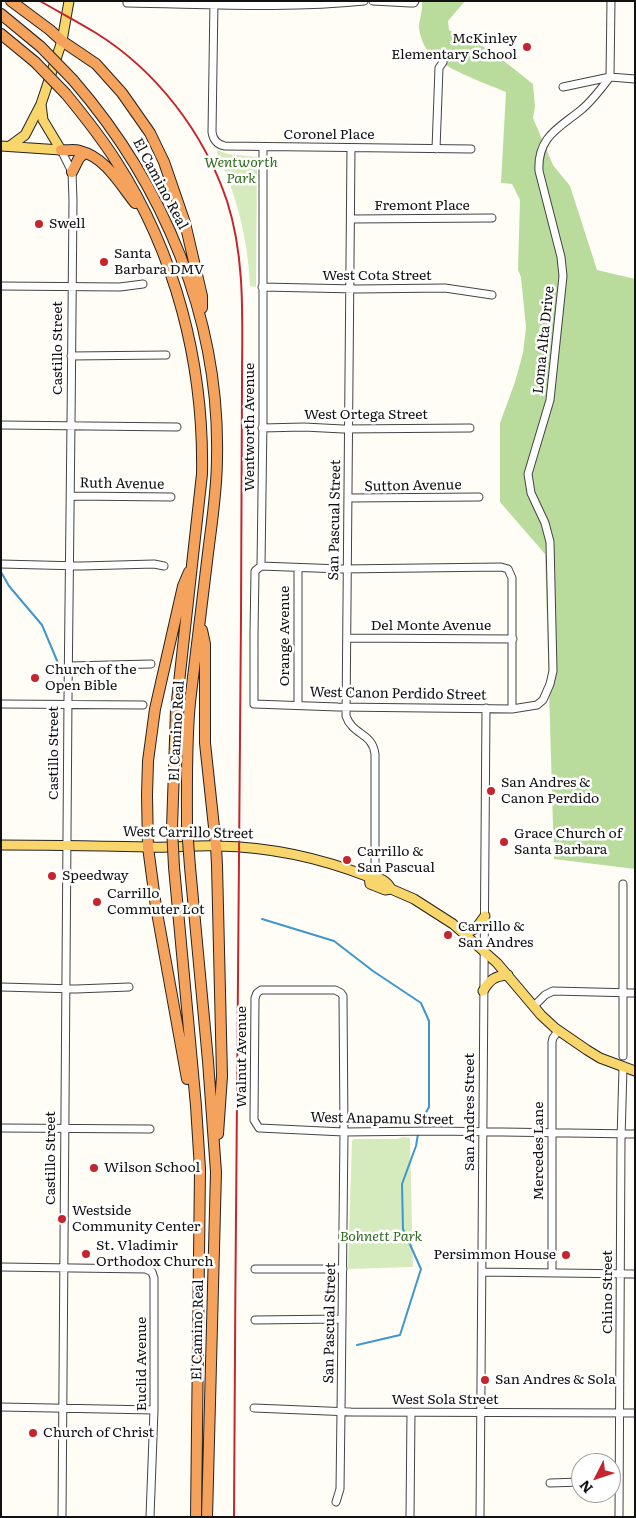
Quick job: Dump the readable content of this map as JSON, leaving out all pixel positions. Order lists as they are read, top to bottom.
{
  "streets": {
    "highway": ["El Camino Real"],
    "main road": ["Castillo Street", "West Carrillo Street"],
    "street": [
      "Coronel Place",
      "Fremont Place",
      "West Cota Street",
      "Loma Alta Drive",
      "West Ortega Street",
      "Wentworth Avenue",
      "Ruth Avenue",
      "Sutton Avenue",
      "San Pascual Street",
      "Del Monte Avenue",
      "Orange Avenue",
      "West Canon Perdido Street",
      "Walnut Avenue",
      "San Andres Street",
      "West Anapamu Street",
      "Mercedes Lane",
      "Chino Street",
      "Euclid Avenue",
      "West Sola Street"
    ]
  },
  "crossings": [
    ["Coronel Place", "Wentworth Avenue"],
    ["Coronel Place", "San Pascual Street"],
    ["Fremont Place", "San Pascual Street"],
    ["West Cota Street", "Wentworth Avenue"],
    ["West Cota Street", "San Pascual Street"],
    ["Loma Alta Drive", "West Canon Perdido Street"],
    ["Castillo Street", "Ruth Avenue"],
    ["Castillo Street", "West Carrillo Street"],
    ["Castillo Street", "Euclid Avenue"],
    ["West Ortega Street", "Wentworth Avenue"],
    ["West Ortega Street", "San Pascual Street"],
    ["Wentworth Avenue", "West Canon Perdido Street"],
    ["Sutton Avenue", "San Pascual Street"],
    ["San Pascual Street", "Del Monte Avenue"],
    ["San Pascual Street", "West Canon Perdido Street"],
    ["San Pascual Street", "West Carrillo Street"],
    ["San Pascual Street", "Walnut Avenue"],
    ["San Pascual Street", "West Anapamu Street"],
    ["San Pascual Street", "West Sola Street"],
    ["Orange Avenue", "West Canon Perdido Street"],
    ["West Canon Perdido Street", "San Andres Street"],
    ["West Carrillo Street", "San Andres Street"],
    ["West Carrillo Street", "Mercedes Lane"],
    ["West Carrillo Street", "Chino Street"],
    ["Walnut Avenue", "West Anapamu Street"],
    ["San Andres Street", "West Anapamu Street"],
    ["San Andres Street", "West Sola Street"],
    ["West Anapamu Street", "Mercedes Lane"],
    ["West Anapamu Street", "Chino Street"],
    ["Chino Street", "West Sola Street"]
  ],
  "parks": ["Wentworth Park", "Bohnett Park"],
  "places": [
    "McKinley Elementary School",
    "Swell",
    "Santa Barbara DMV",
    "Church of the Open Bible",
    "San Andres & Canon Perdido",
    "Grace Church of Santa Barbara",
    "Carrillo & San Pascual",
    "Speedway",
    "Carrillo Commuter Lot",
    "Carrillo & San Andres",
    "Wilson School",
    "Westside Community Center",
    "St. Vladimir Orthodox Church",
    "Persimmon House",
    "San Andres & Sola",
    "Church of Christ"
  ],
  "north": "bottom left"
}
